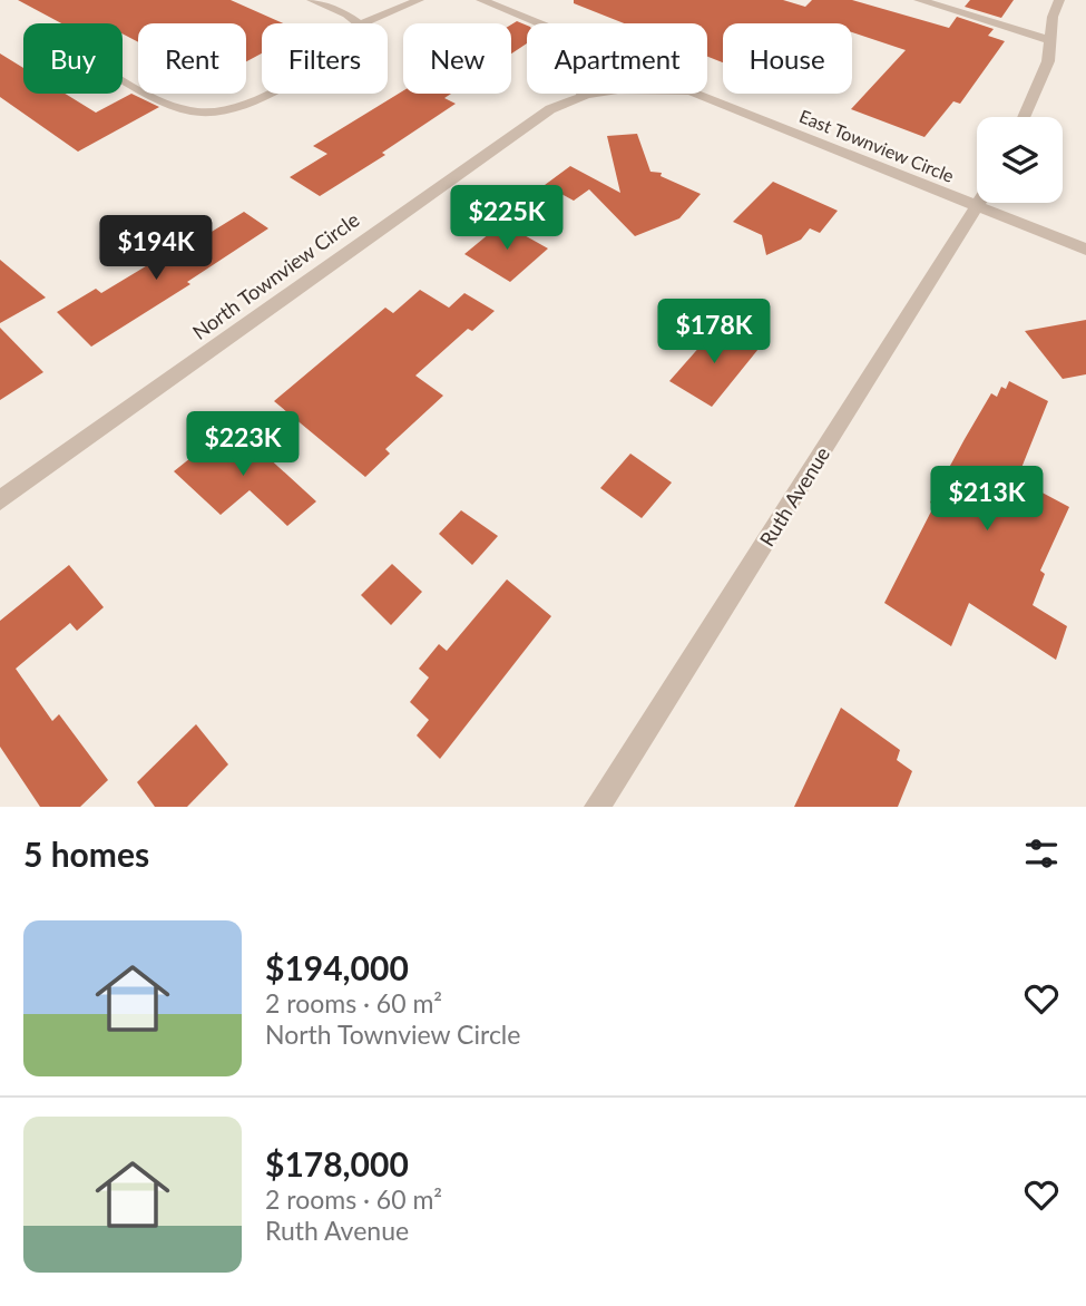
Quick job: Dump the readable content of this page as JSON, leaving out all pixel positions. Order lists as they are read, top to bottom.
{
  "streets": {
    "street": ["East Townview Circle", "North Townview Circle", "Ruth Avenue"]
  },
  "crossings": [
    ["East Townview Circle", "Ruth Avenue"]
  ],
  "page": {
    "chip": [
      "Buy",
      "Rent",
      "Filters",
      "New",
      "Apartment",
      "House"
    ],
    "price": [
      "$225K",
      "$194K",
      "$178K",
      "$223K",
      "$213K"
    ],
    "heading": "5 homes",
    "list": [
      {
        "name": "$194,000",
        "note": "2 rooms · 60 m² · North Townview Circle"
      },
      {
        "name": "$178,000",
        "note": "2 rooms · 60 m² · Ruth Avenue"
      }
    ]
  }
}
